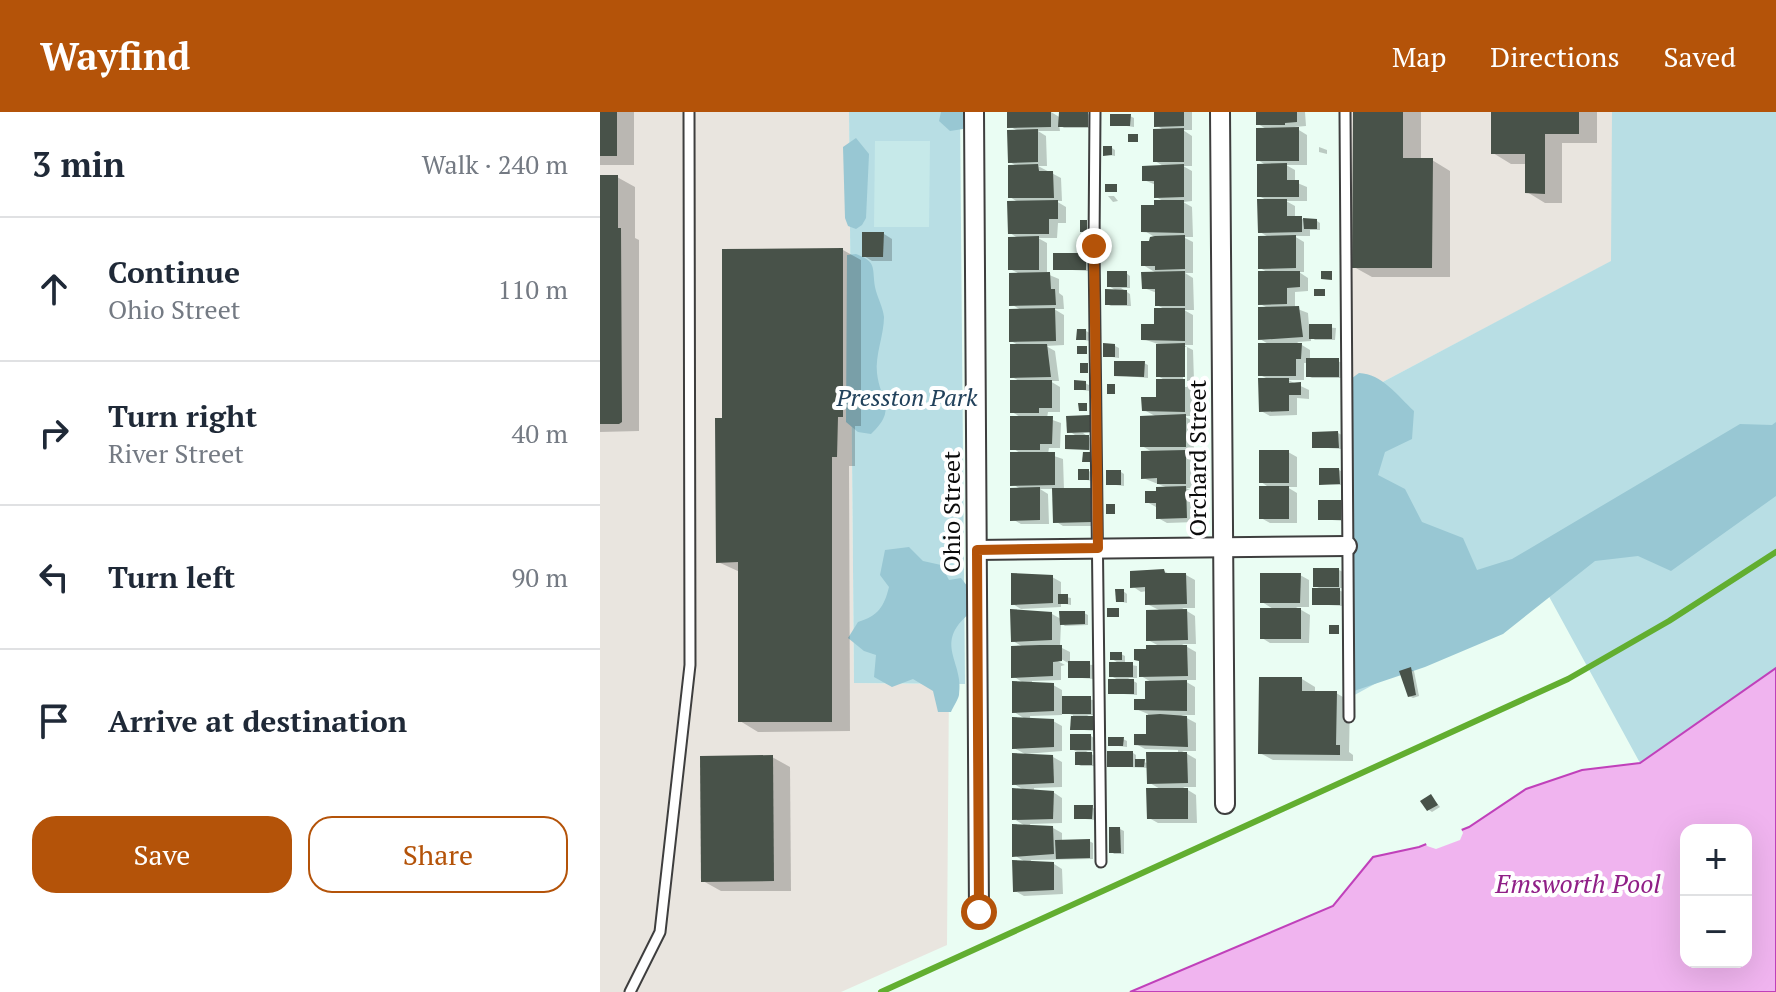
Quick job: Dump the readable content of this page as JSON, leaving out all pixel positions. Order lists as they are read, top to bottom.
{
  "streets": {
    "street": ["Orchard Street", "Ohio Street"]
  },
  "water": ["Emsworth Pool"],
  "parks": ["Presston Park"],
  "page": {
    "header": "Wayfind",
    "nav": ["Map", "Directions", "Saved"],
    "heading": ["3 min", "Walk · 240 m"],
    "list": [
      ["Continue", "Ohio Street", "110 m"],
      ["Turn right", "River Street", "40 m"],
      ["Turn left", "90 m"],
      "Arrive at destination"
    ],
    "buttons": ["Save", "Share"],
    "map_buttons": ["+", "−"]
  }
}
